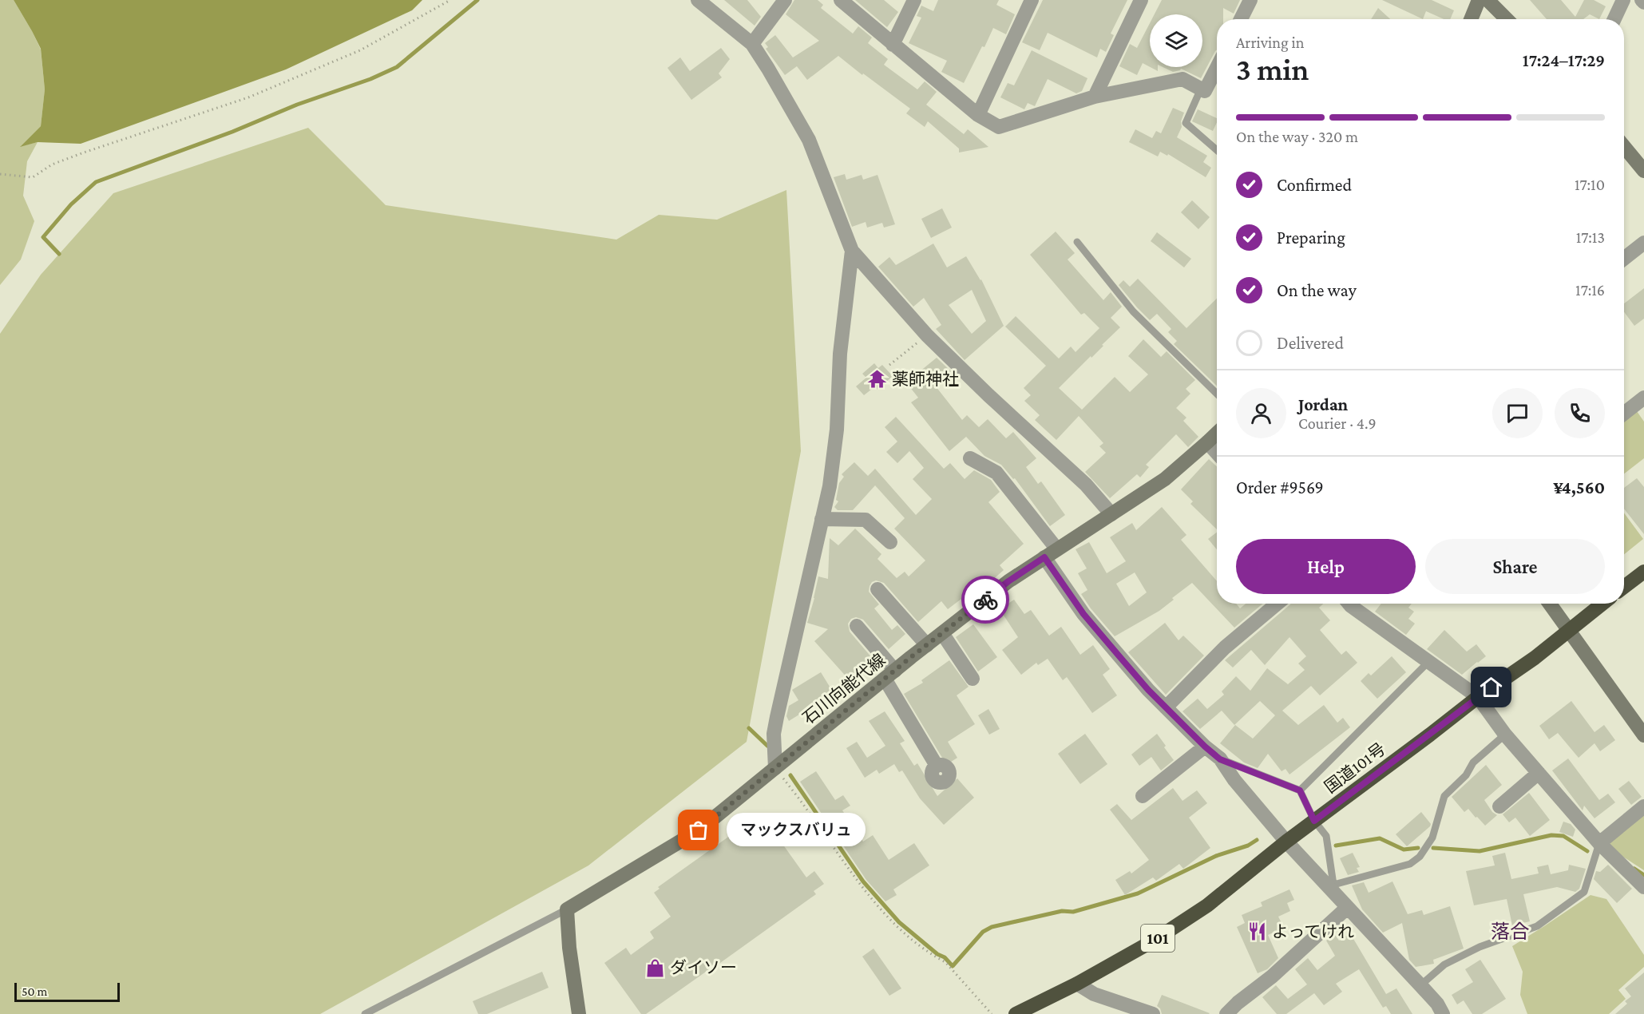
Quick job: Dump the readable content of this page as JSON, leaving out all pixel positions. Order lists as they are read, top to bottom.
{
  "streets": {
    "highway": ["国道101号", "101"],
    "main road": ["石川向能代線"]
  },
  "districts": ["落合"],
  "places": {
    "temple": ["薬師神社"],
    "other": ["マックスバリュ"],
    "restaurant": ["よってけれ"],
    "shop": ["ダイソー"]
  },
  "scale_bar": "50 m",
  "page": {
    "heading": ["3 min", "Arriving in", "17:24–17:29"],
    "panel": [
      "Jordan",
      "Courier · 4.9",
      "Order #9569",
      "¥4,560"
    ],
    "bar": "On the way · 320 m",
    "list": [
      ["Confirmed", "17:10"],
      ["Preparing", "17:13"],
      ["On the way", "17:16"],
      "Delivered"
    ],
    "buttons": ["Help", "Share"],
    "bubble": "マックスバリュ",
    "scale": "50 m"
  }
}
